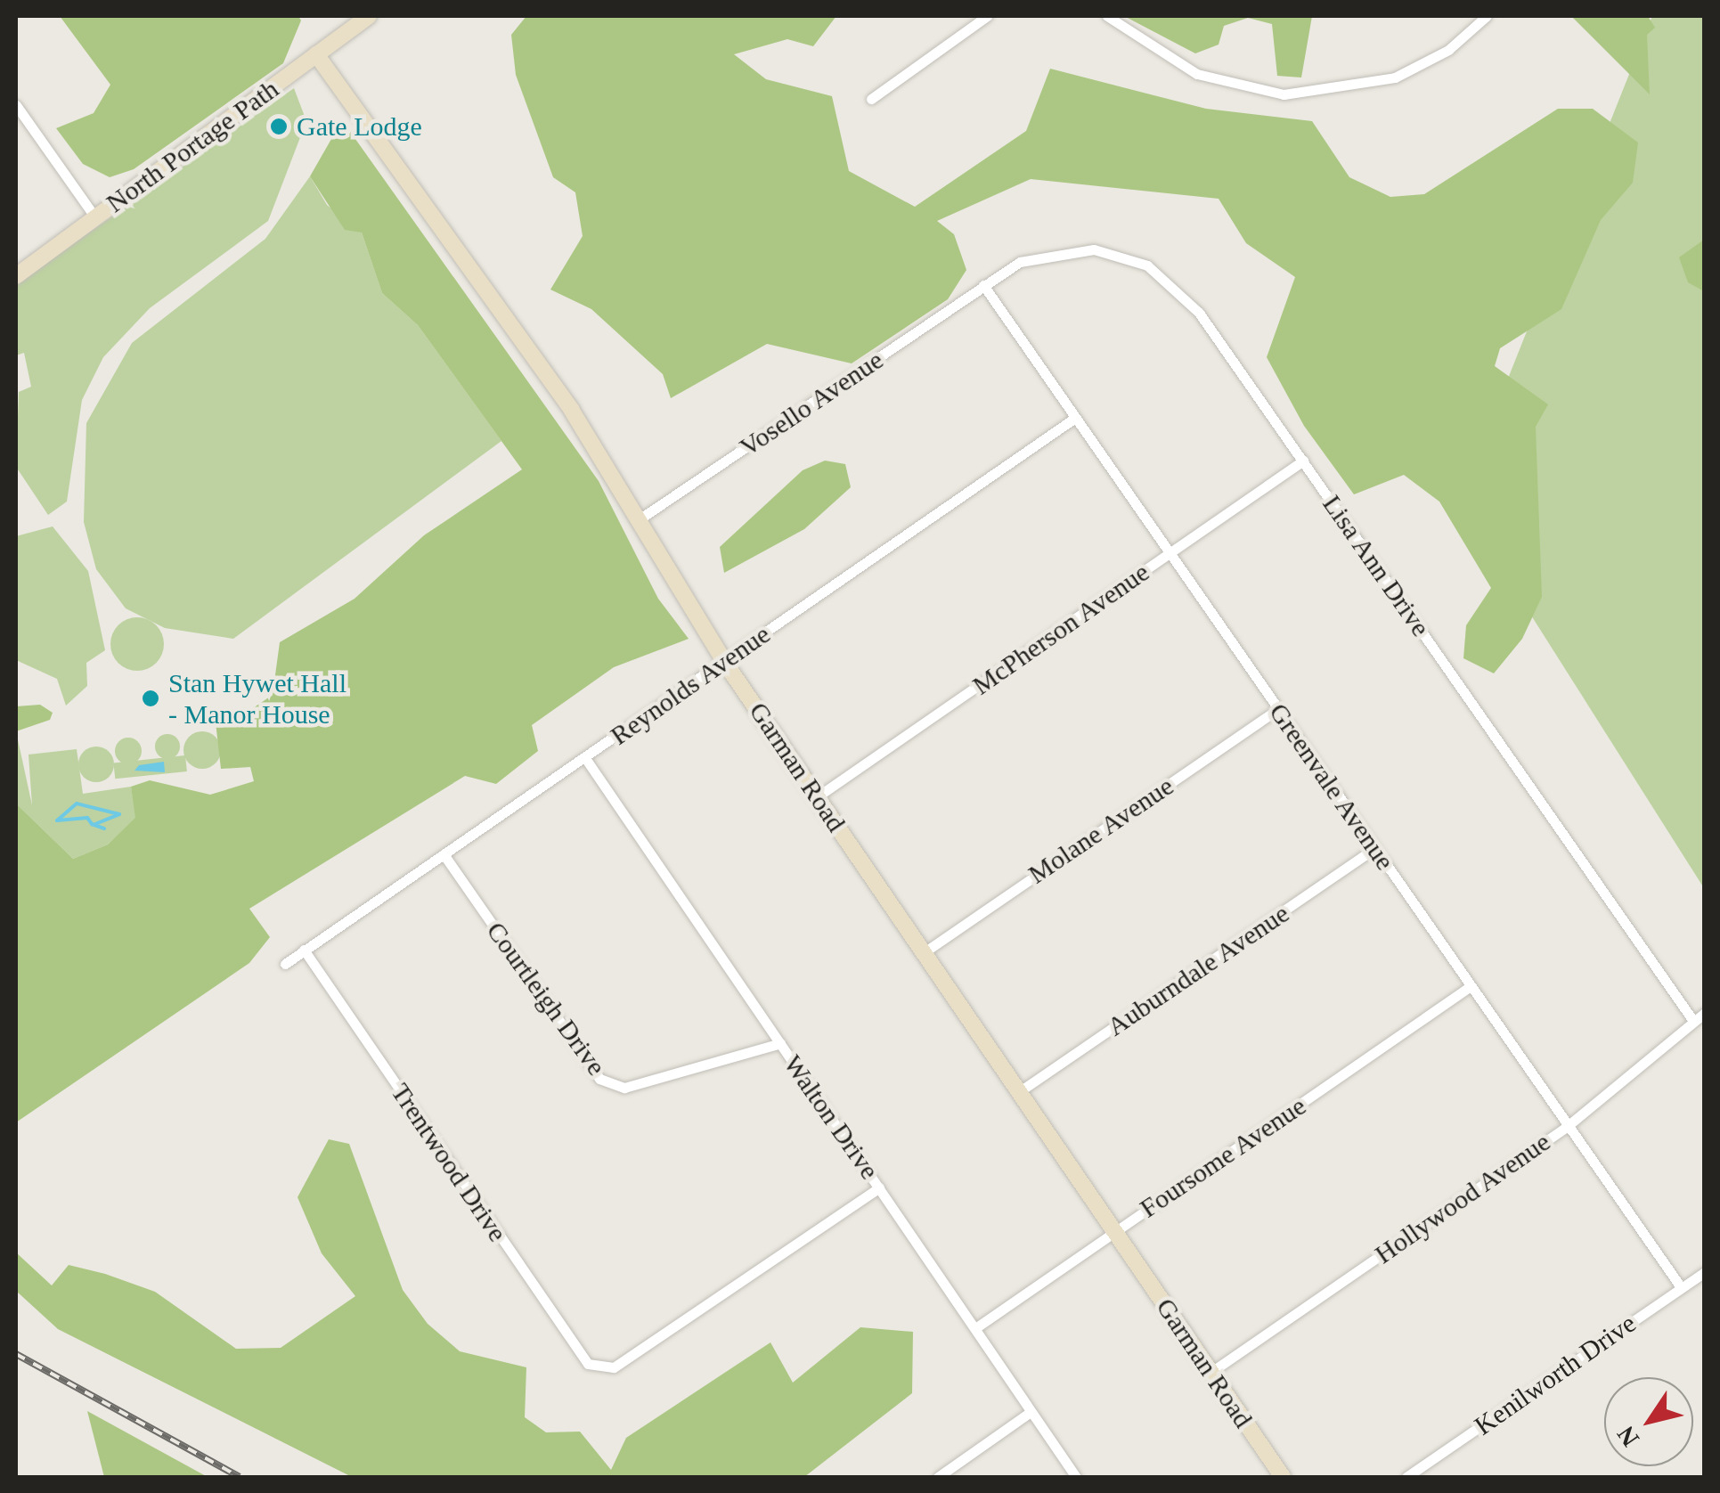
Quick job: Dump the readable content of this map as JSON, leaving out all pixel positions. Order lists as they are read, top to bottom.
{
  "streets": {
    "street": [
      "North Portage Path",
      "Vosello Avenue",
      "Lisa Ann Drive",
      "McPherson Avenue",
      "Reynolds Avenue",
      "Garman Road",
      "Greenvale Avenue",
      "Molane Avenue",
      "Auburndale Avenue",
      "Courtleigh Drive",
      "Walton Drive",
      "Foursome Avenue",
      "Trentwood Drive",
      "Hollywood Avenue",
      "Kenilworth Drive"
    ]
  },
  "crossings": [
    ["North Portage Path", "Garman Road"],
    ["Vosello Avenue", "Lisa Ann Drive"],
    ["Vosello Avenue", "Garman Road"],
    ["Vosello Avenue", "Greenvale Avenue"],
    ["Lisa Ann Drive", "McPherson Avenue"],
    ["Lisa Ann Drive", "Greenvale Avenue"],
    ["Lisa Ann Drive", "Hollywood Avenue"],
    ["McPherson Avenue", "Garman Road"],
    ["McPherson Avenue", "Greenvale Avenue"],
    ["Reynolds Avenue", "Garman Road"],
    ["Reynolds Avenue", "Greenvale Avenue"],
    ["Reynolds Avenue", "Courtleigh Drive"],
    ["Reynolds Avenue", "Walton Drive"],
    ["Reynolds Avenue", "Trentwood Drive"],
    ["Garman Road", "Molane Avenue"],
    ["Garman Road", "Auburndale Avenue"],
    ["Garman Road", "Foursome Avenue"],
    ["Garman Road", "Hollywood Avenue"],
    ["Greenvale Avenue", "Molane Avenue"],
    ["Greenvale Avenue", "Auburndale Avenue"],
    ["Greenvale Avenue", "Foursome Avenue"],
    ["Greenvale Avenue", "Hollywood Avenue"],
    ["Greenvale Avenue", "Kenilworth Drive"],
    ["Courtleigh Drive", "Walton Drive"],
    ["Walton Drive", "Foursome Avenue"],
    ["Walton Drive", "Trentwood Drive"]
  ],
  "places": ["Gate Lodge", "Stan Hywet Hall - Manor House"],
  "north": "bottom left"
}
